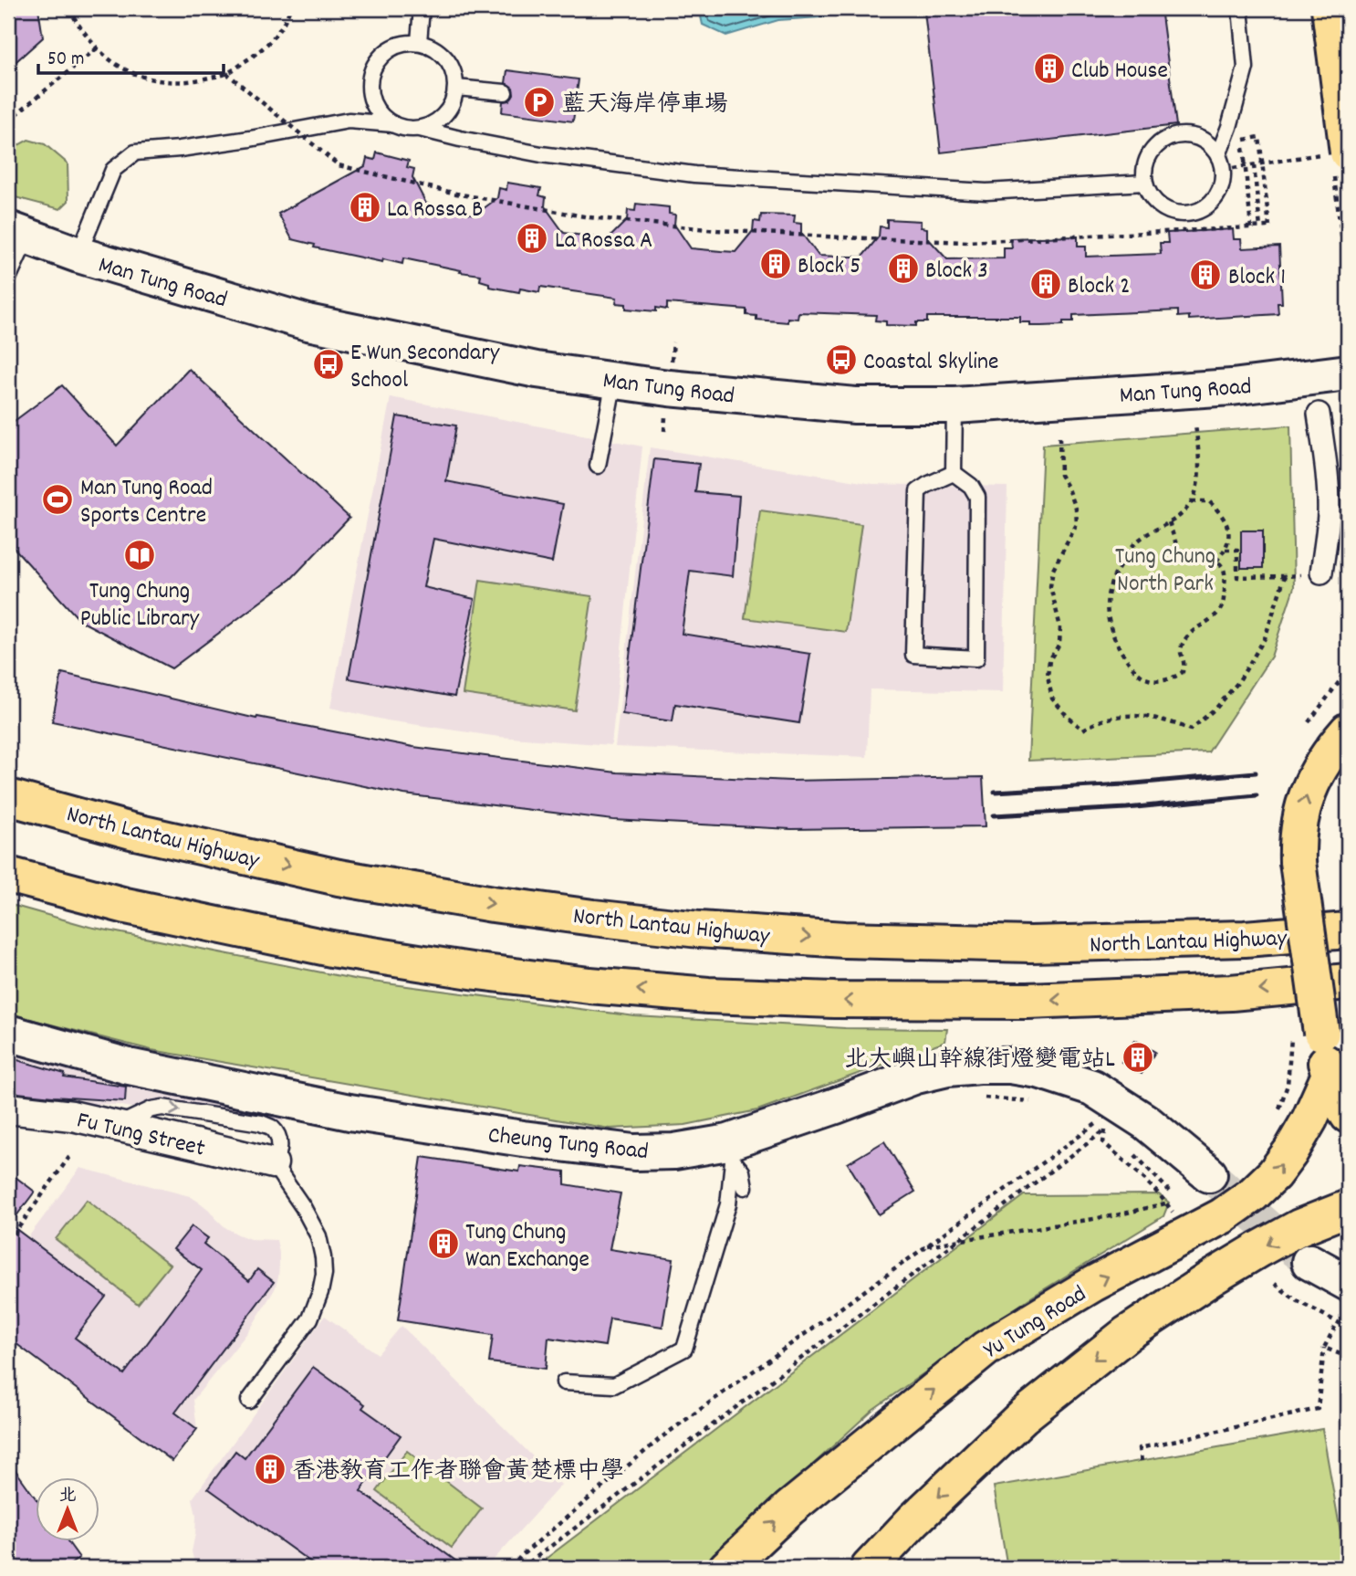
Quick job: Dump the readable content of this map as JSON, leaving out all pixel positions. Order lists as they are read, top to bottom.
{
  "streets": {
    "main road": ["North Lantau Highway", "Yu Tung Road"],
    "street": ["Man Tung Road", "Fu Tung Street", "Cheung Tung Road"]
  },
  "parks": ["Tung Chung North Park"],
  "places": {
    "building": [
      "Club House",
      "La Rossa B",
      "La Rossa A",
      "Block 5",
      "Block 3",
      "Block 1",
      "Block 2",
      "北大嶼山幹線街燈變電站L",
      "Tung Chung Wan Exchange",
      "香港教育工作者聯會黃楚標中學"
    ],
    "parking": ["藍天海岸停車場"],
    "bus stop": ["Coastal Skyline", "E Wun Secondary School"],
    "sports": ["Man Tung Road Sports Centre"],
    "library": ["Tung Chung Public Library"]
  },
  "scale_bar": "50 m",
  "north": "top"
}
